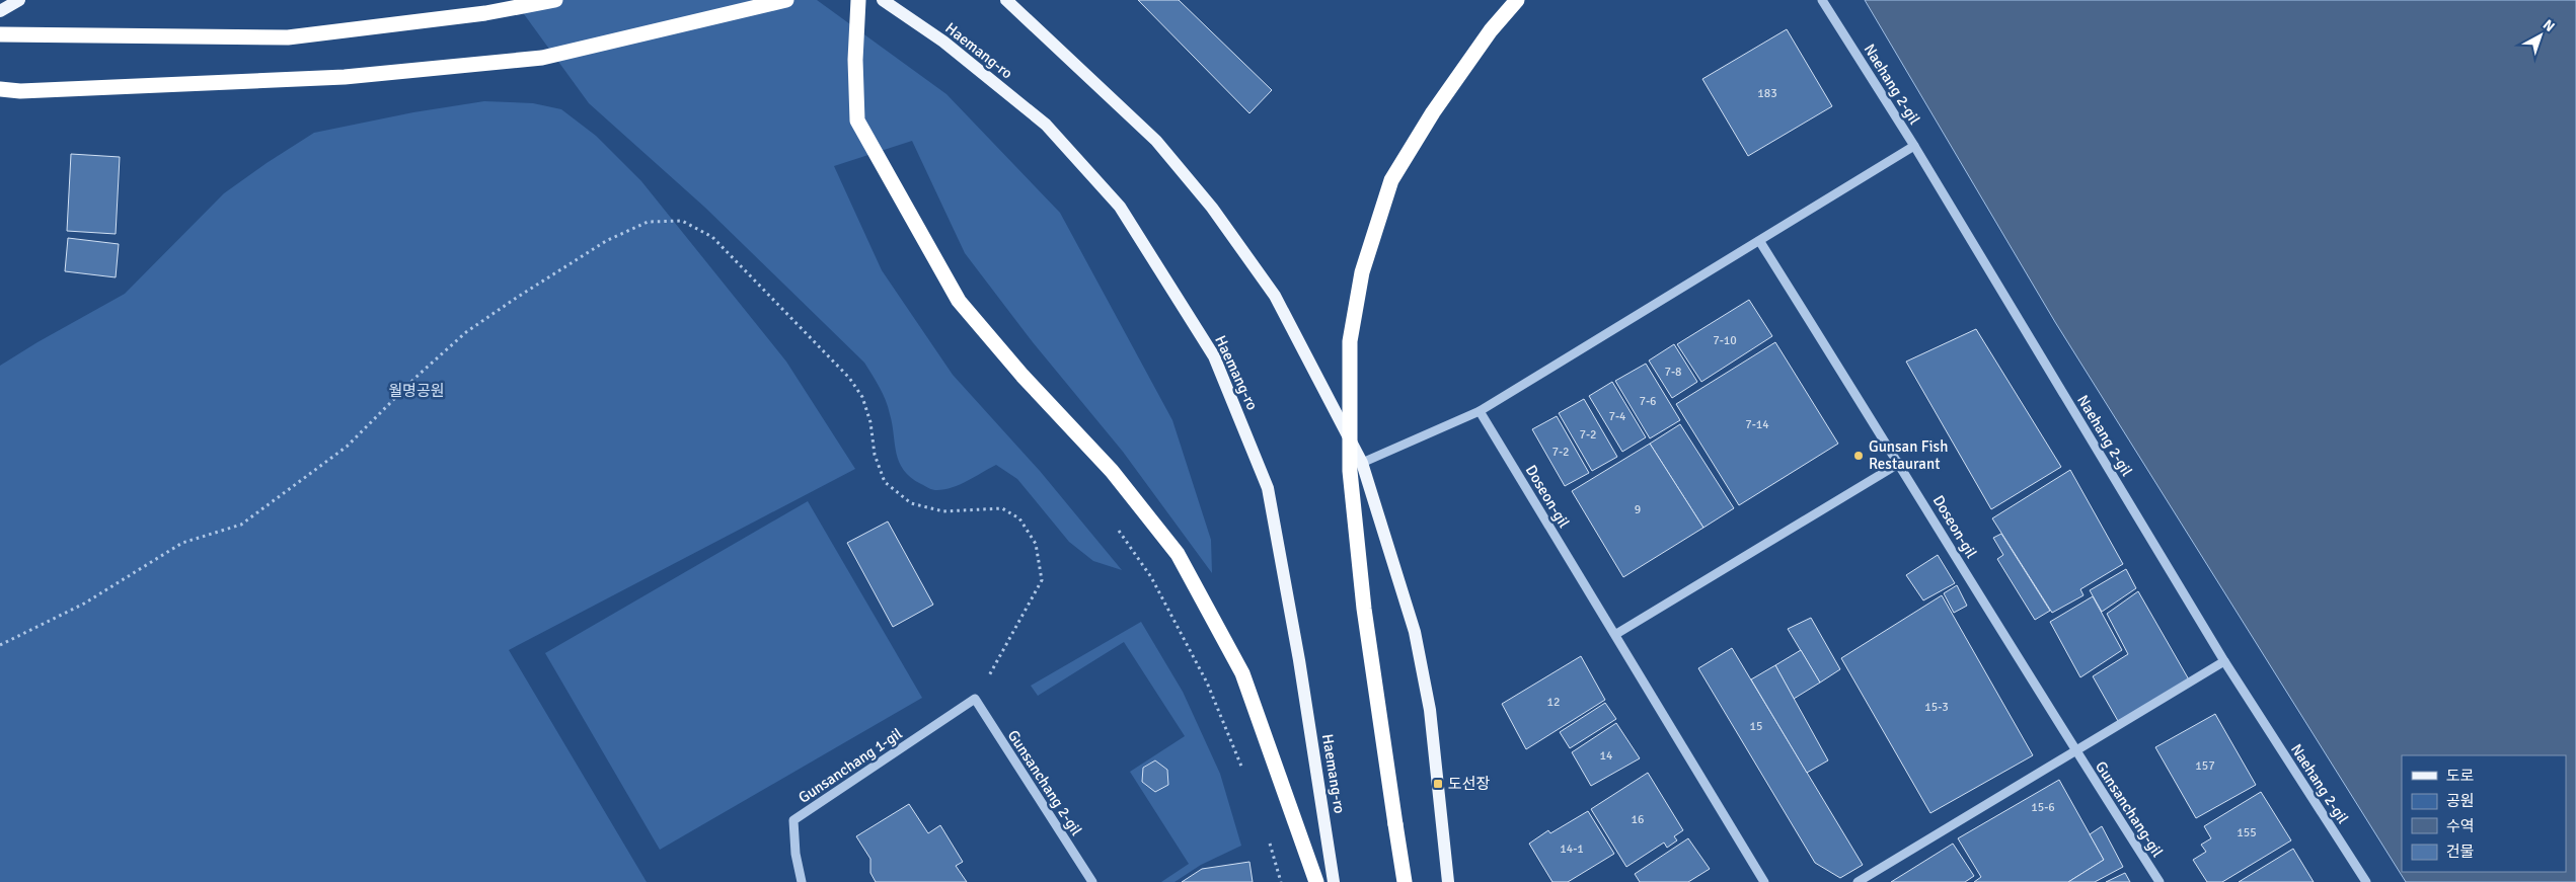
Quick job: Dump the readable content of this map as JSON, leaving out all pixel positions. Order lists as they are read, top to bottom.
{
  "streets": {
    "main road": ["Haemang-ro"],
    "street": [
      "Naehang 2-gil",
      "Doseon-gil",
      "Gunsanchang 1-gil",
      "Gunsanchang 2-gil",
      "Gunsanchang-gil"
    ]
  },
  "crossings": [
    ["Doseon-gil", "Gunsanchang-gil"],
    ["Gunsanchang 1-gil", "Gunsanchang 2-gil"]
  ],
  "parks": ["월명공원"],
  "places": {
    "other": ["Gunsan Fish Restaurant"],
    "transit": ["도선장"]
  },
  "house_numbers": [
    "183",
    "7-10",
    "7-8",
    "7-6",
    "7-4",
    "7-14",
    "7-2",
    "7-2",
    "9",
    "12",
    "15-3",
    "15",
    "14",
    "157",
    "15-6",
    "16",
    "155",
    "14-1"
  ],
  "legend": [
    "도로",
    "공원",
    "수역",
    "건물"
  ],
  "north": "top right"
}
